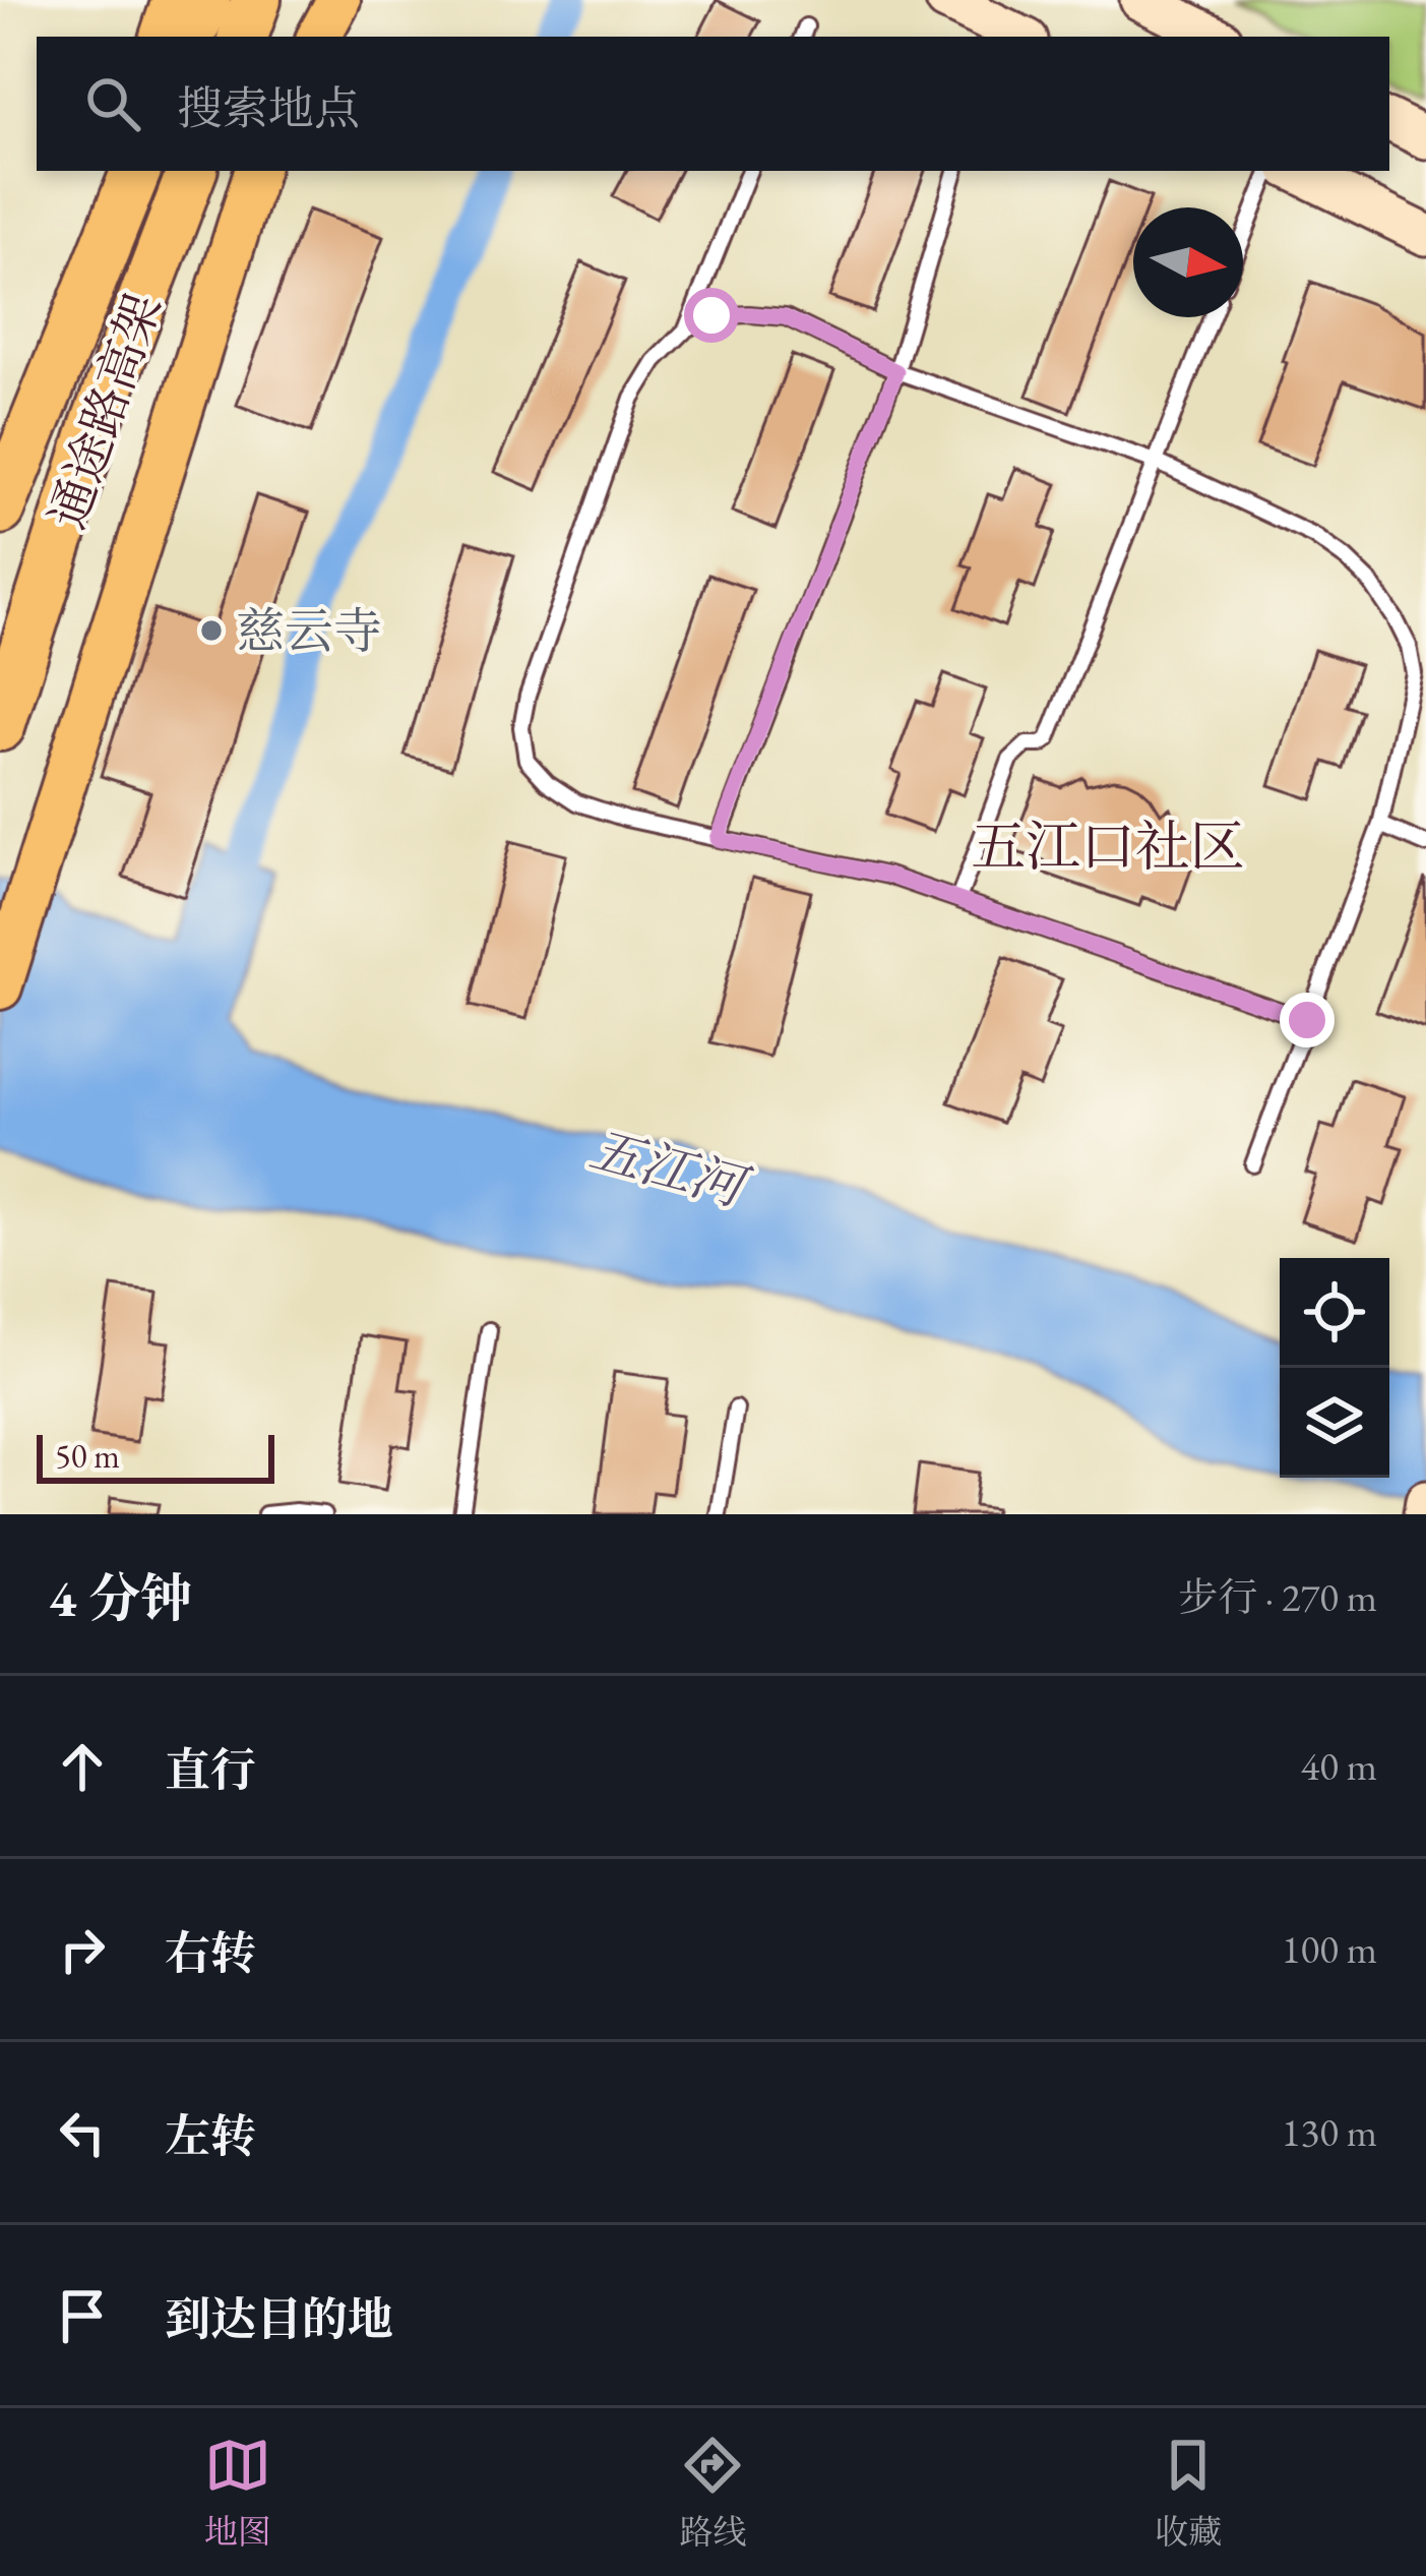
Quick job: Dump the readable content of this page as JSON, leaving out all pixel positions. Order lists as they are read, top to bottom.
{
  "streets": {
    "highway": ["通途路高架"]
  },
  "districts": ["五江口社区"],
  "water": ["五江河"],
  "places": ["慈云寺"],
  "scale_bar": "50 m",
  "north": "right",
  "page": {
    "search": "搜索地点",
    "scale": "50 m",
    "heading": ["4 分钟", "步行 · 270 m"],
    "list": [
      ["直行", "40 m"],
      ["右转", "100 m"],
      ["左转", "130 m"],
      "到达目的地"
    ],
    "nav": ["地图", "路线", "收藏"]
  }
}
